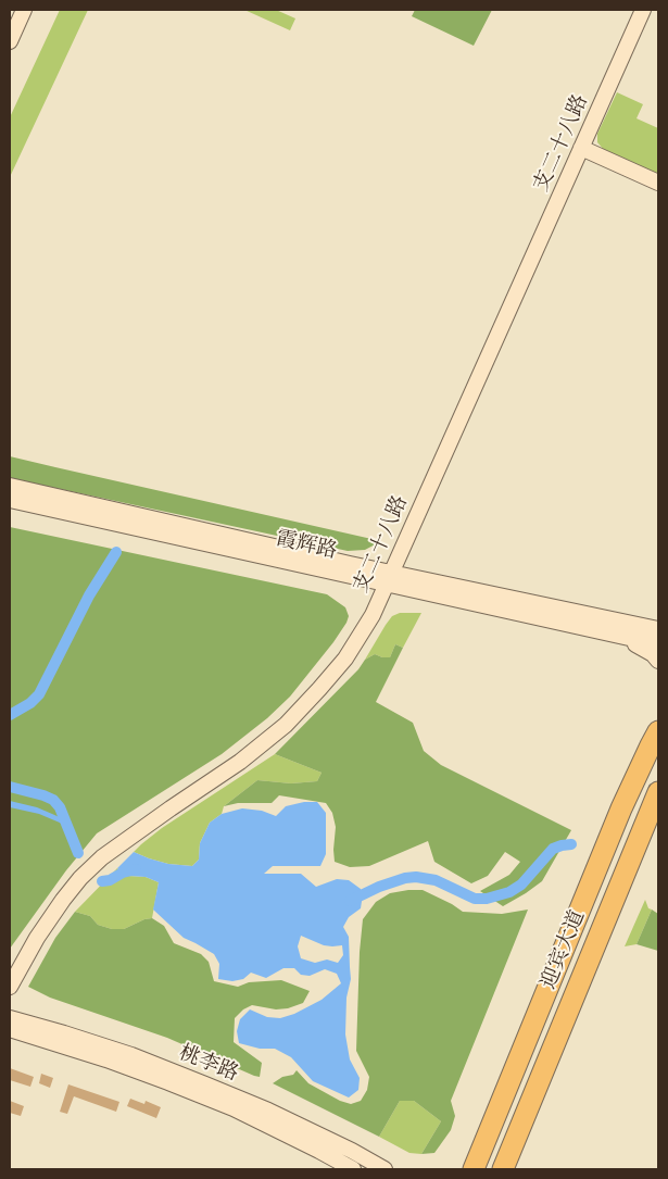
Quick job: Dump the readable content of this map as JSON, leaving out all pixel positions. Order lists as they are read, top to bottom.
{
  "streets": {
    "highway": ["迎宾大道"],
    "street": ["支二十八路", "霞辉路", "桃李路"]
  },
  "crossings": [
    ["支二十八路", "霞辉路"]
  ]
}
